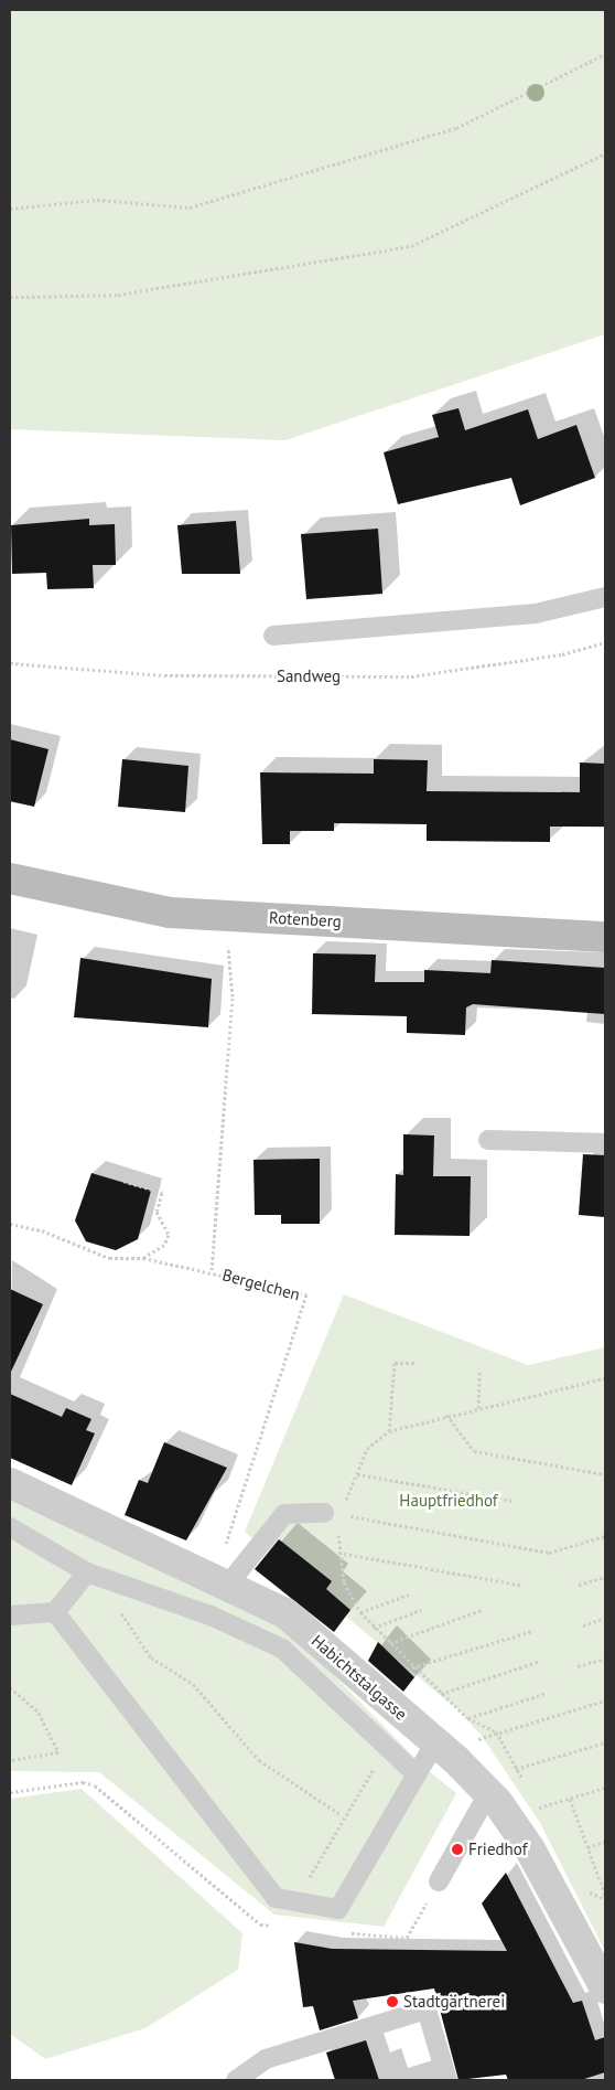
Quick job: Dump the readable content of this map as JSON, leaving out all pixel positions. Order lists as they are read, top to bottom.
{
  "streets": {
    "street": ["Rotenberg", "Habichtstalgasse"],
    "path": ["Sandweg", "Bergelchen"]
  },
  "crossings": [
    ["Bergelchen", "Habichtstalgasse"]
  ],
  "parks": ["Hauptfriedhof"],
  "places": ["Friedhof", "Stadtgärtnerei"]
}
